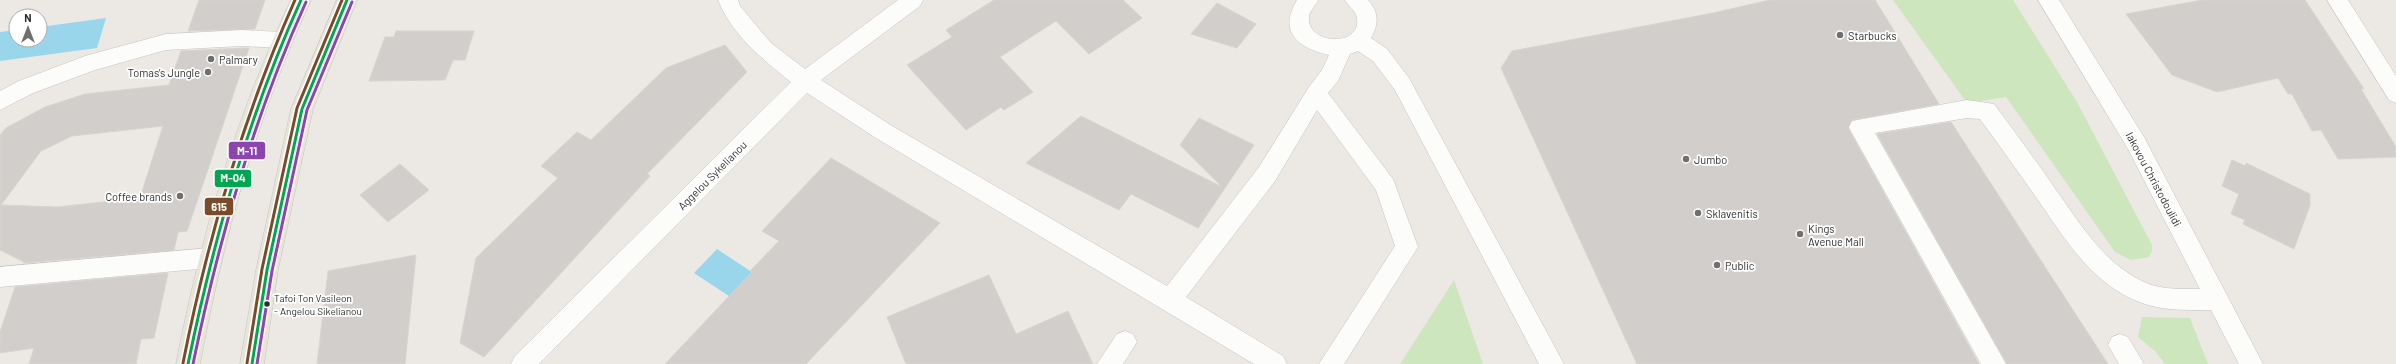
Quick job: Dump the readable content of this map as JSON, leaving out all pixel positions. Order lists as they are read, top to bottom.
{
  "streets": {
    "street": ["Aggelou Sykelianou", "Iakovou Christodoulidi"]
  },
  "places": [
    "Starbucks",
    "Palmary",
    "Tomas's Jungle",
    "Jumbo",
    "Coffee brands",
    "Sklavenitis",
    "Kings Avenue Mall",
    "Public",
    "Tafoi Ton Vasileon - Angelou Sikelianou"
  ],
  "lines": ["transit line M-04", "transit line 615", "transit line M-11"],
  "north": "top"
}
